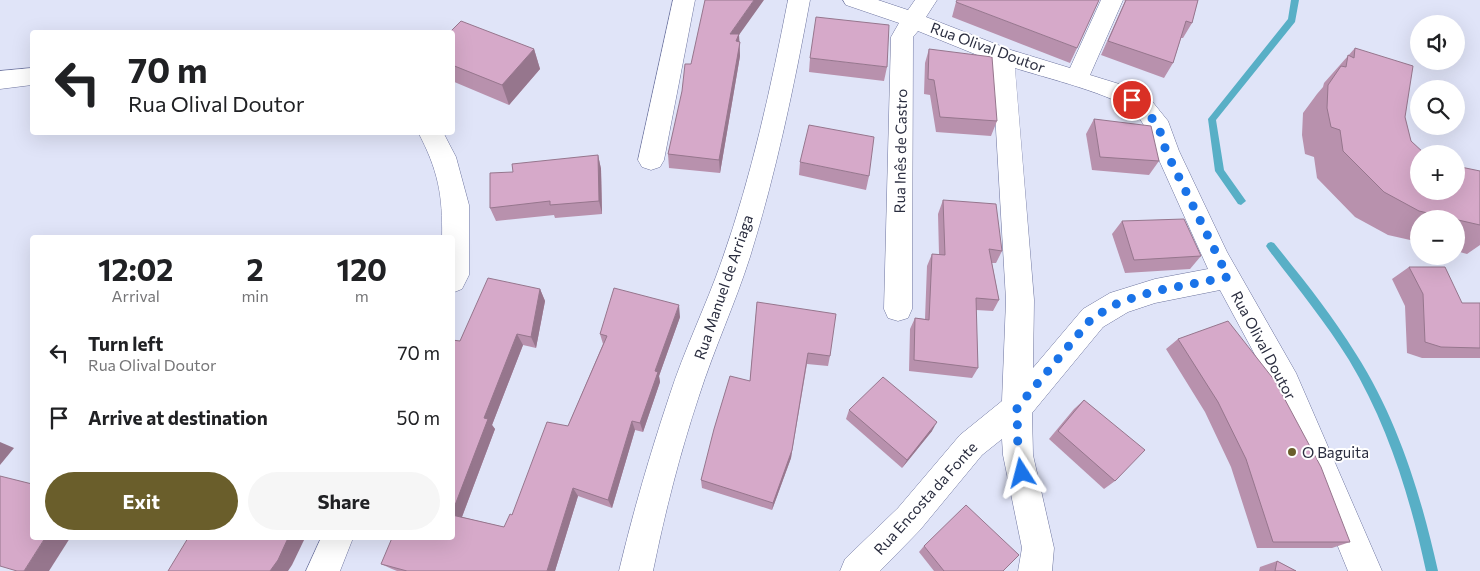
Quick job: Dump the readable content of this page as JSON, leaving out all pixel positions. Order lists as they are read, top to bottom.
{
  "streets": {
    "street": [
      "Rua Olival Doutor",
      "Rua Inês de Castro",
      "Rua Manuel de Arriaga",
      "Rua Encosta da Fonte"
    ]
  },
  "crossings": [
    ["Rua Olival Doutor", "Rua Inês de Castro"],
    ["Rua Olival Doutor", "Rua Encosta da Fonte"]
  ],
  "places": ["O Baguita"],
  "page": {
    "map_buttons": ["+", "−"],
    "turn": ["70 m", "Rua Olival Doutor"],
    "eta": [
      "12:02",
      "Arrival",
      "2",
      "min",
      "120",
      "m"
    ],
    "list": [
      {
        "name": "Turn left",
        "note": "Rua Olival Doutor",
        "value": "70 m"
      },
      {
        "name": "Arrive at destination",
        "value": "50 m"
      }
    ],
    "buttons": ["Exit", "Share"]
  }
}
